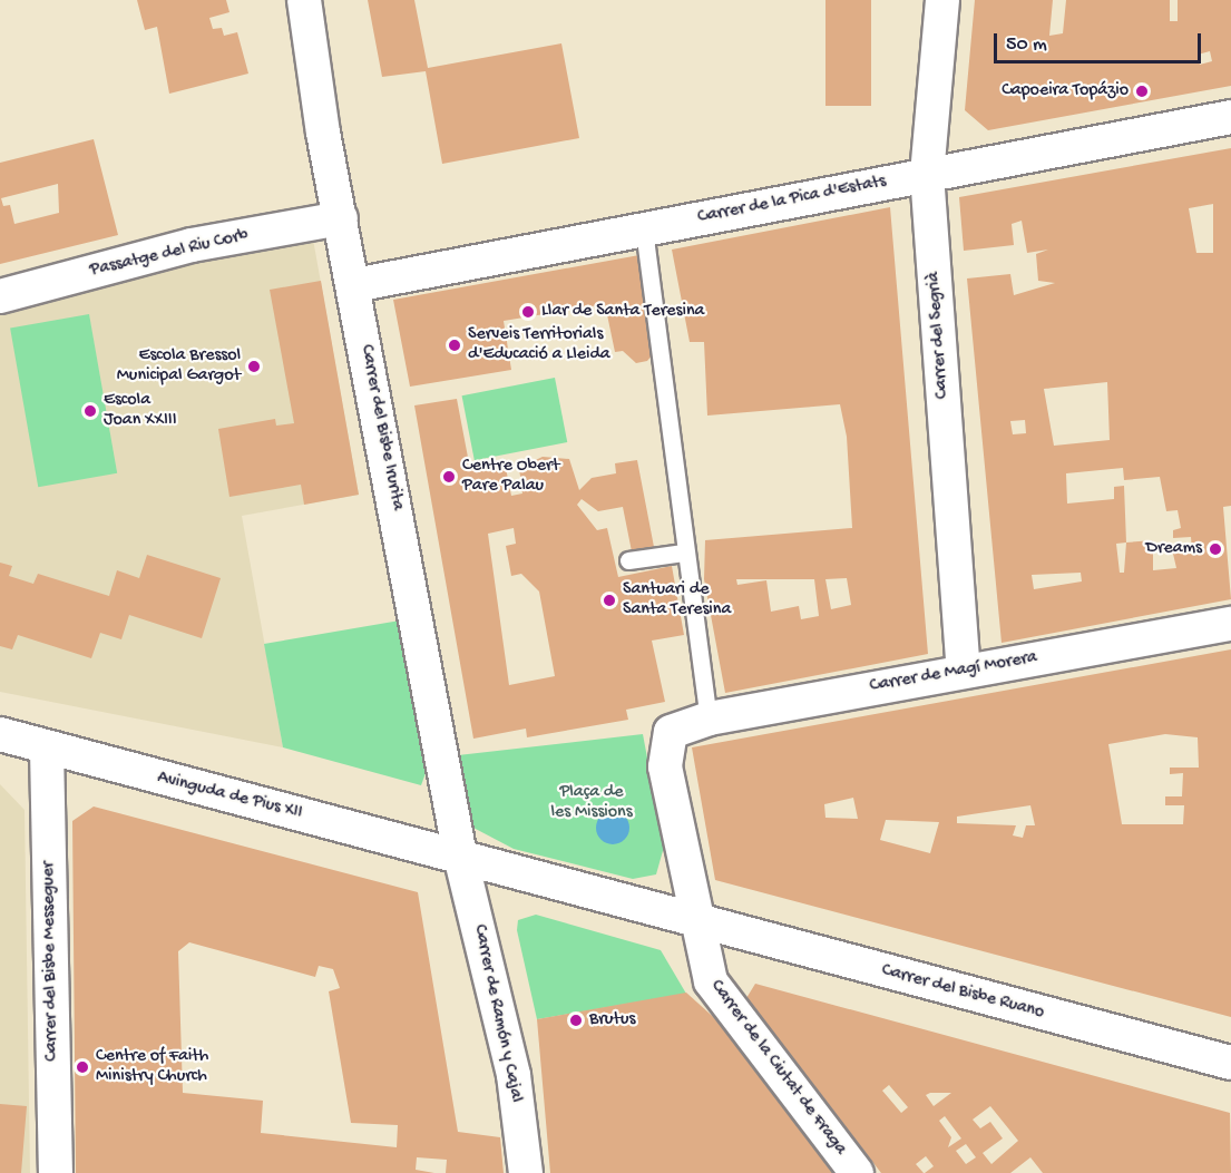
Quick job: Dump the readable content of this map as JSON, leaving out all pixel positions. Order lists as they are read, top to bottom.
{
  "streets": {
    "street": [
      "Carrer de la Pica d'Estats",
      "Passatge del Riu Corb",
      "Carrer del Segrià",
      "Carrer del Bisbe Irurita",
      "Carrer de Magí Morera",
      "Avinguda de Pius XII",
      "Carrer del Bisbe Messeguer",
      "Carrer del Bisbe Ruano",
      "Carrer de Ramón y Cajal",
      "Carrer de la Ciutat de Fraga"
    ]
  },
  "crossings": [
    ["Carrer de la Pica d'Estats", "Carrer del Segrià"],
    ["Carrer de la Pica d'Estats", "Carrer del Bisbe Irurita"],
    ["Passatge del Riu Corb", "Carrer del Bisbe Irurita"],
    ["Carrer del Segrià", "Carrer de Magí Morera"],
    ["Carrer del Bisbe Irurita", "Avinguda de Pius XII"],
    ["Carrer del Bisbe Irurita", "Carrer de Ramón y Cajal"],
    ["Avinguda de Pius XII", "Carrer del Bisbe Messeguer"],
    ["Avinguda de Pius XII", "Carrer de Ramón y Cajal"],
    ["Carrer del Bisbe Ruano", "Carrer de la Ciutat de Fraga"]
  ],
  "parks": ["Plaça de les Missions"],
  "places": [
    "Capoeira Topázio",
    "Llar de Santa Teresina",
    "Serveis Territorials d'Educació a Lleida",
    "Escola Bressol Municipal Gargot",
    "Escola Joan XXIII",
    "Centre Obert Pare Palau",
    "Dreams",
    "Santuari de Santa Teresina",
    "Brutus",
    "Centre of Faith Ministry Church"
  ],
  "scale_bar": "50 m"
}
